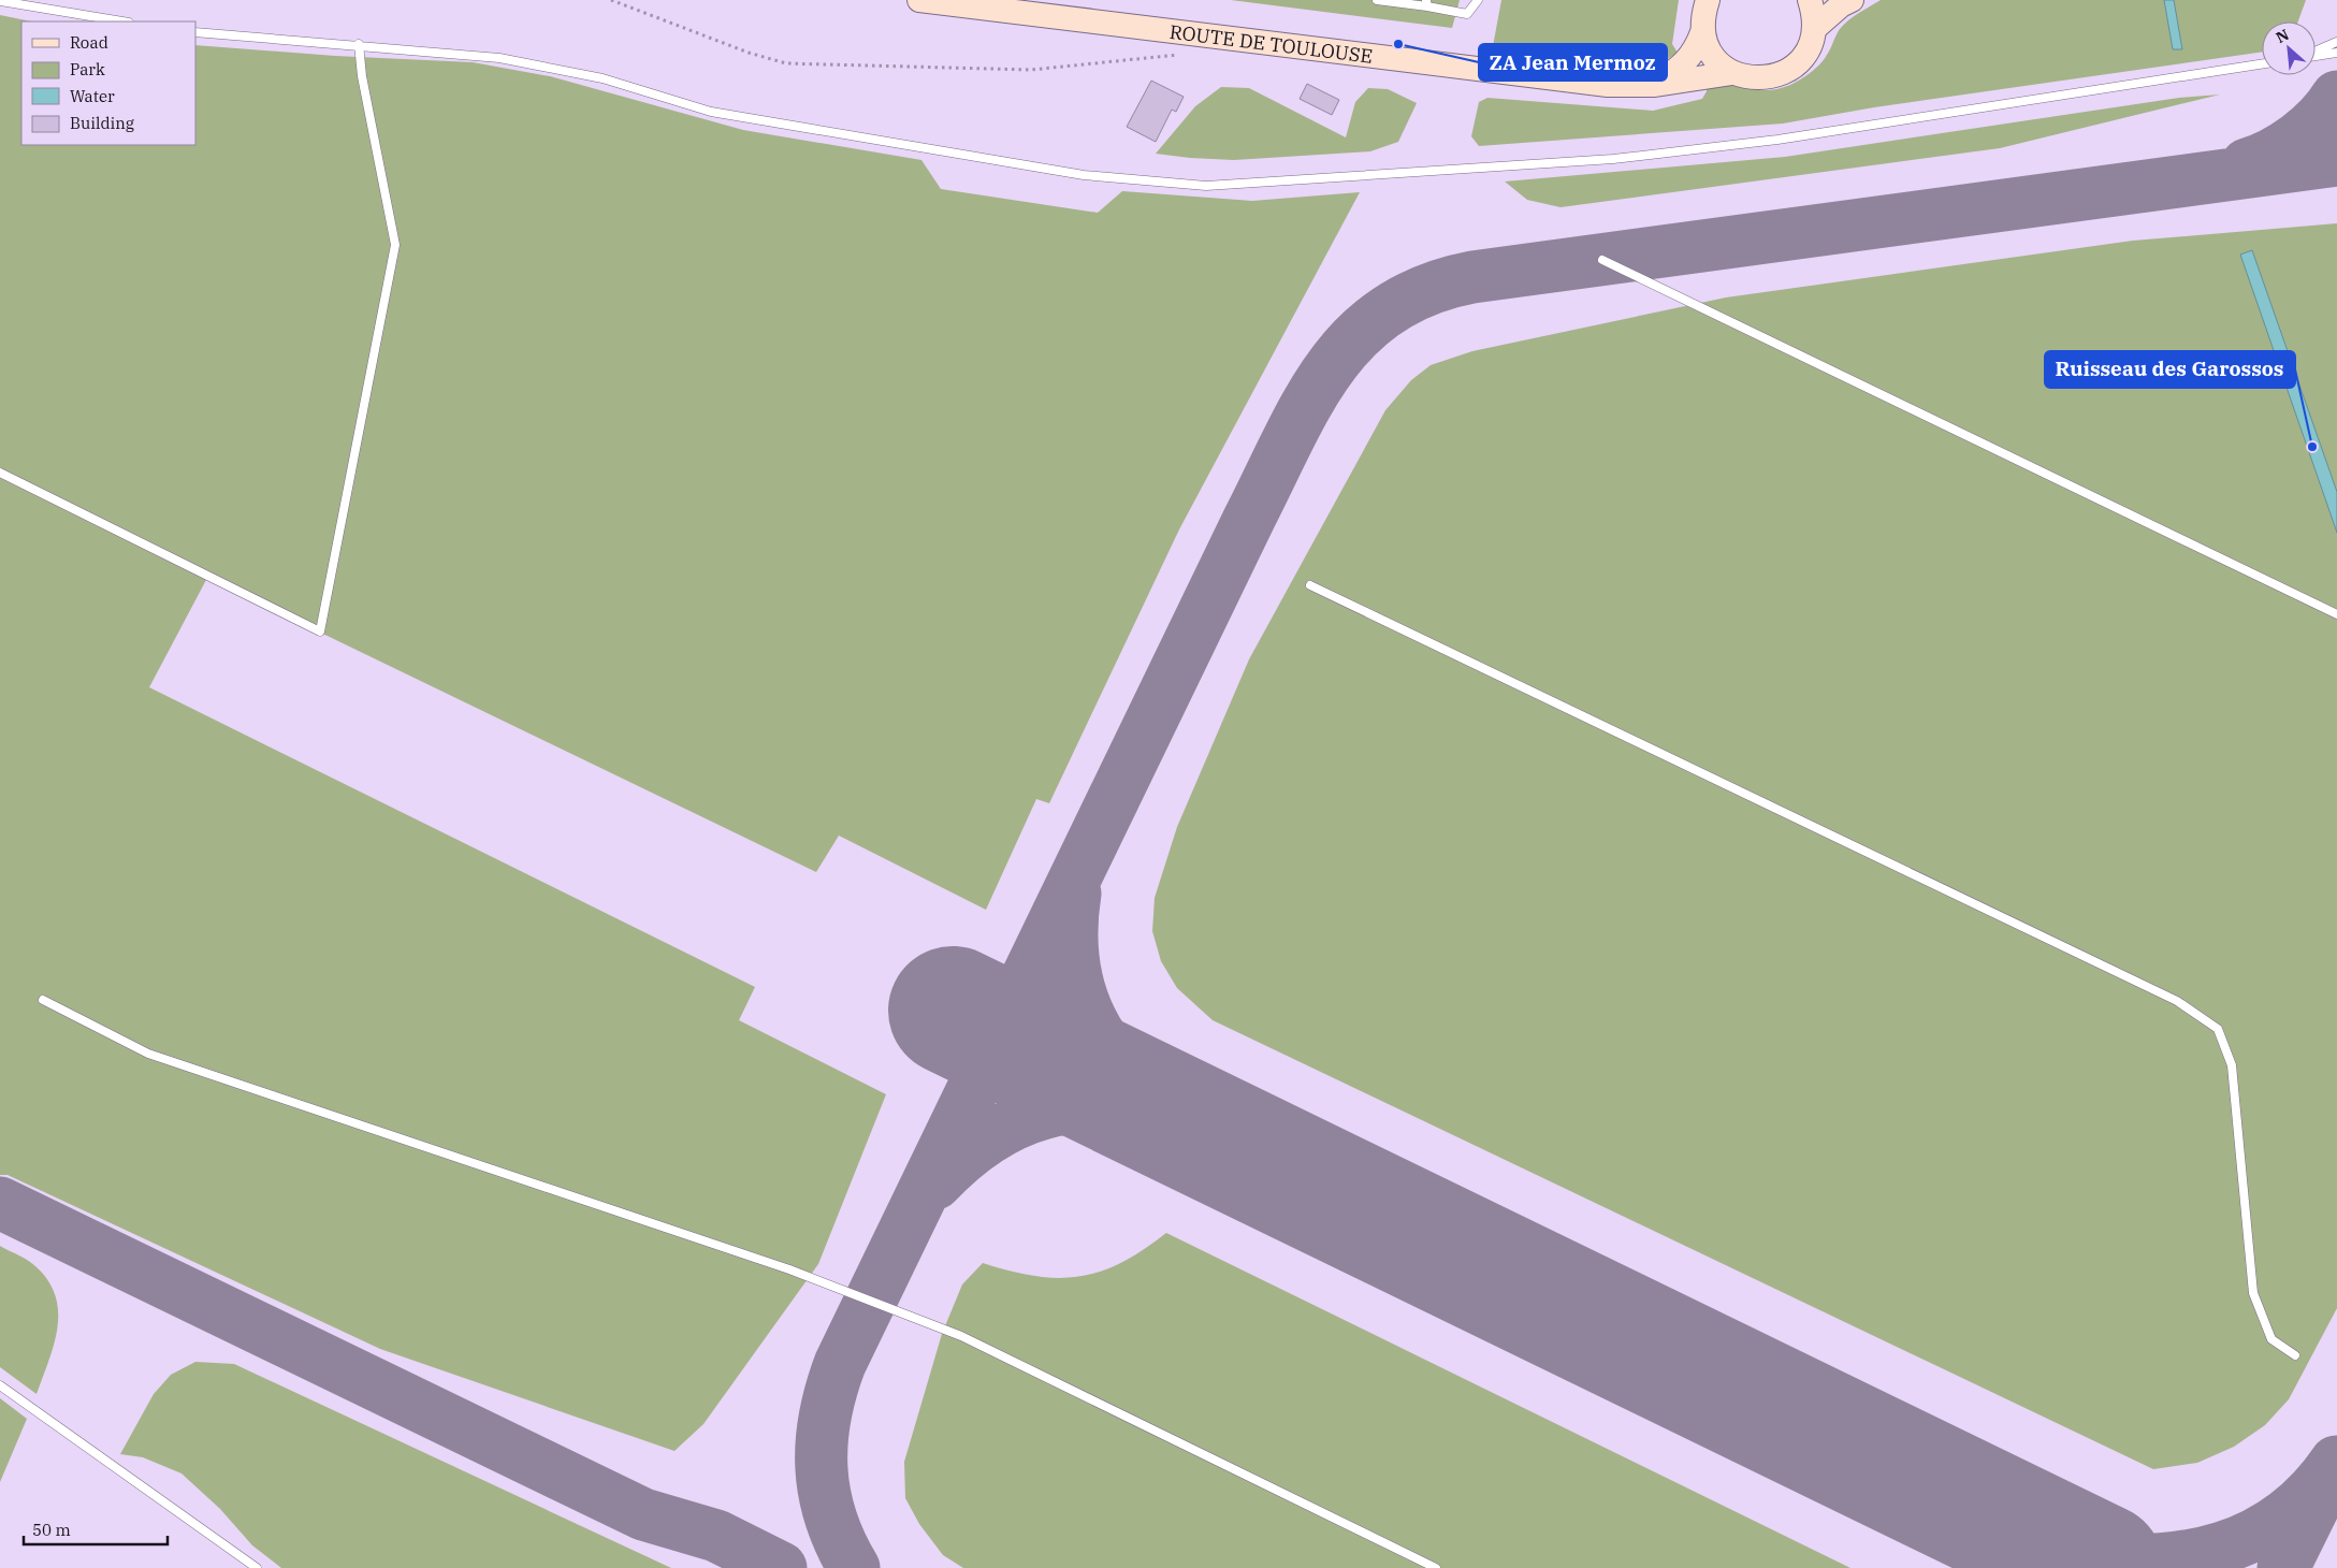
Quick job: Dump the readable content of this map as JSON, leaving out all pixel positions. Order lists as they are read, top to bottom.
{
  "streets": {
    "main road": ["ROUTE DE TOULOUSE"]
  },
  "places": ["ZA Jean Mermoz", "Ruisseau des Garossos"],
  "legend": [
    "Road",
    "Park",
    "Water",
    "Building"
  ],
  "scale_bar": "50 m",
  "north": "top left"
}
